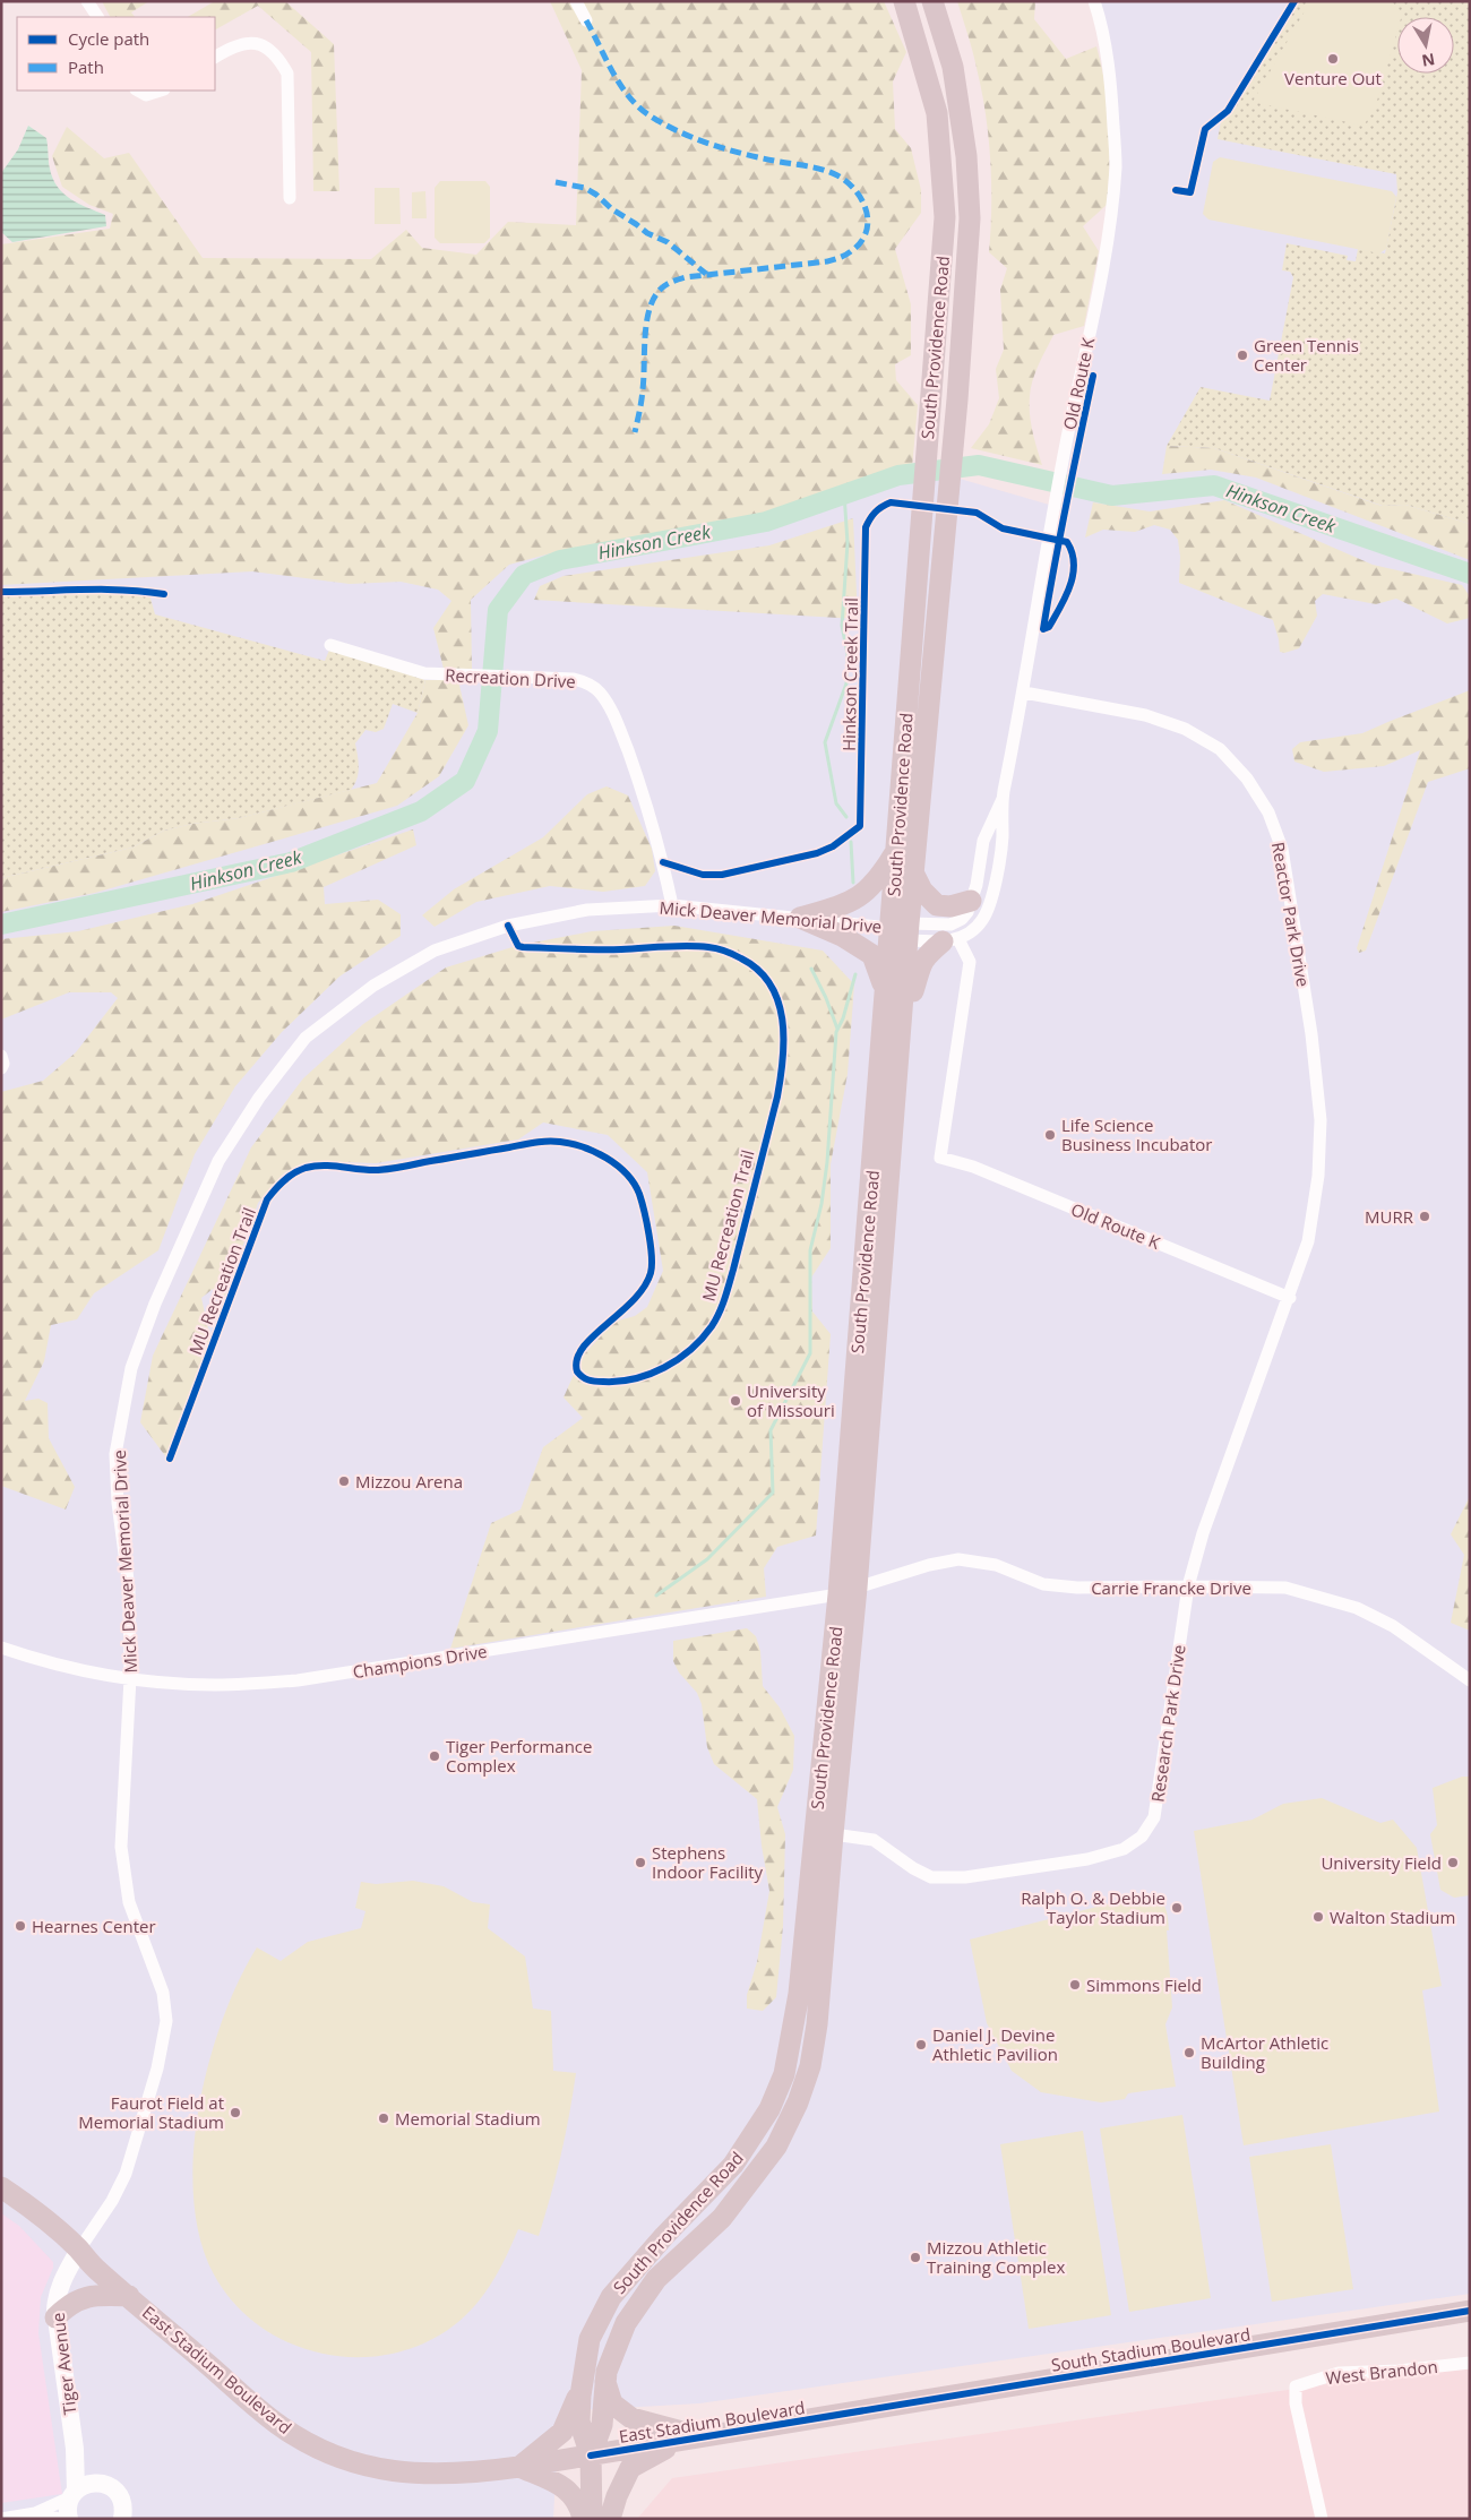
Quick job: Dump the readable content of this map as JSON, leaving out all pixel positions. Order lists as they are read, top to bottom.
{
  "streets": {
    "main road": ["South Providence Road", "South Stadium Boulevard", "East Stadium Boulevard"],
    "street": [
      "Old Route K",
      "Recreation Drive",
      "Reactor Park Drive",
      "Mick Deaver Memorial Drive",
      "Carrie Francke Drive",
      "Champions Drive",
      "Research Park Drive",
      "Tiger Avenue",
      "West Brandon"
    ],
    "cycle path": ["Hinkson Creek Trail", "MU Recreation Trail"]
  },
  "crossings": [
    ["South Providence Road", "Old Route K"],
    ["South Providence Road", "Mick Deaver Memorial Drive"],
    ["South Providence Road", "Carrie Francke Drive"],
    ["South Providence Road", "Champions Drive"],
    ["South Providence Road", "Research Park Drive"],
    ["South Providence Road", "East Stadium Boulevard"],
    ["Old Route K", "Reactor Park Drive"],
    ["Old Route K", "Mick Deaver Memorial Drive"],
    ["Old Route K", "Research Park Drive"],
    ["Recreation Drive", "Mick Deaver Memorial Drive"],
    ["Reactor Park Drive", "Research Park Drive"],
    ["Mick Deaver Memorial Drive", "Champions Drive"],
    ["Mick Deaver Memorial Drive", "Tiger Avenue"],
    ["Mick Deaver Memorial Drive", "East Stadium Boulevard"],
    ["Carrie Francke Drive", "Champions Drive"],
    ["Carrie Francke Drive", "Research Park Drive"],
    ["South Stadium Boulevard", "East Stadium Boulevard"],
    ["Tiger Avenue", "East Stadium Boulevard"]
  ],
  "water": ["Hinkson Creek"],
  "places": [
    "Venture Out",
    "Green Tennis Center",
    "Life Science Business Incubator",
    "MURR",
    "University of Missouri",
    "Mizzou Arena",
    "Tiger Performance Complex",
    "Stephens Indoor Facility",
    "University Field",
    "Ralph O. & Debbie Taylor Stadium",
    "Walton Stadium",
    "Hearnes Center",
    "Simmons Field",
    "Daniel J. Devine Athletic Pavilion",
    "McArtor Athletic Building",
    "Faurot Field at Memorial Stadium",
    "Memorial Stadium",
    "Mizzou Athletic Training Complex"
  ],
  "legend": ["Cycle path", "Path"],
  "north": "bottom"
}
